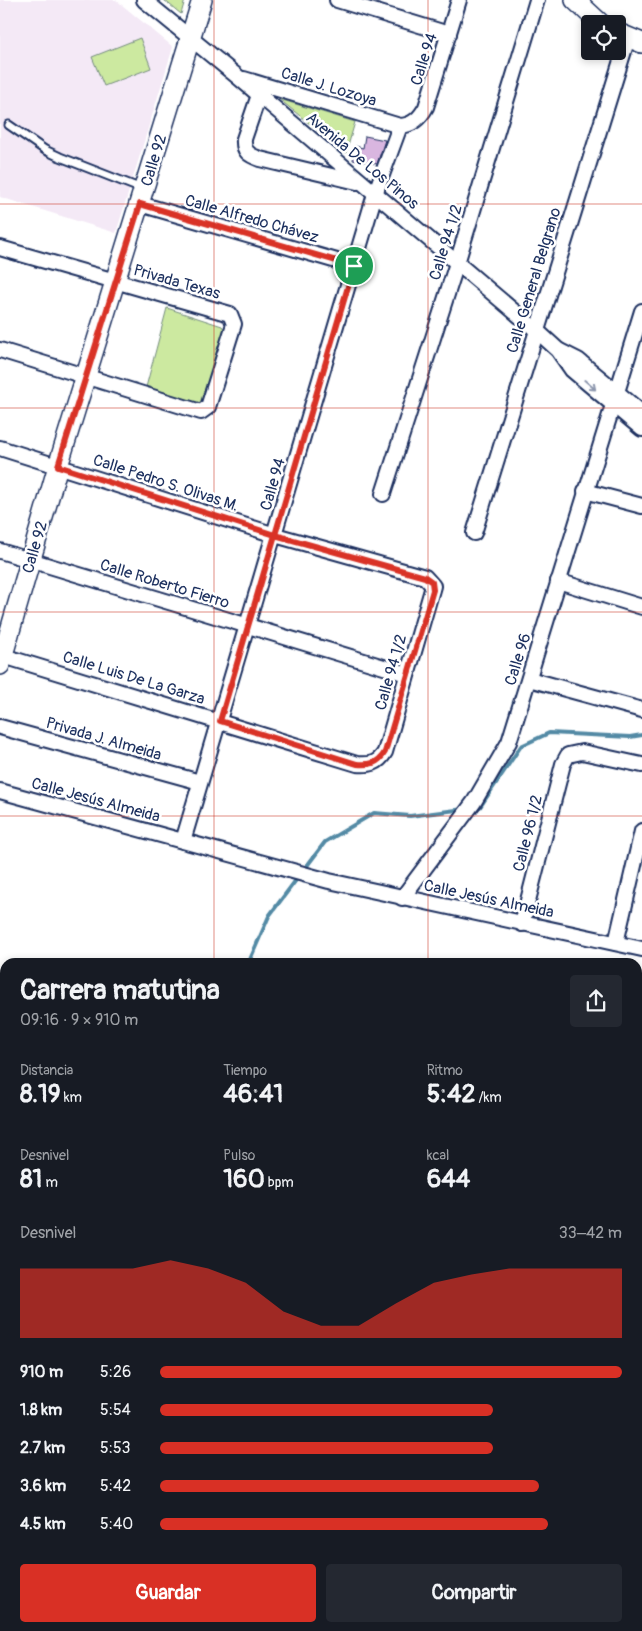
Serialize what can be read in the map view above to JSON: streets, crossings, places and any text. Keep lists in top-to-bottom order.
{
  "streets": {
    "street": [
      "Calle 94",
      "Calle J. Lozoya",
      "Calle 92",
      "Avenida De Los Pinos",
      "Calle Alfredo Chávez",
      "Calle 94 1/2",
      "Calle General Belgrano",
      "Privada Texas",
      "Calle Pedro S. Olivas M.",
      "Calle Roberto Fierro",
      "Calle 96",
      "Calle Luis De La Garza",
      "Privada J. Almeida",
      "Calle Jesús Almeida",
      "Calle 96 1/2"
    ]
  },
  "crossings": [
    ["Calle 94", "Calle J. Lozoya"],
    ["Calle 94", "Avenida De Los Pinos"],
    ["Calle 94", "Calle Alfredo Chávez"],
    ["Calle 94", "Calle Pedro S. Olivas M."],
    ["Calle 94", "Calle Roberto Fierro"],
    ["Calle 94", "Calle Luis De La Garza"],
    ["Calle 94", "Privada J. Almeida"],
    ["Calle 94", "Calle Jesús Almeida"],
    ["Calle J. Lozoya", "Avenida De Los Pinos"],
    ["Calle 92", "Avenida De Los Pinos"],
    ["Calle 92", "Calle Alfredo Chávez"],
    ["Calle 92", "Privada Texas"],
    ["Calle 92", "Calle Pedro S. Olivas M."],
    ["Calle 92", "Calle Roberto Fierro"],
    ["Calle 92", "Calle Luis De La Garza"],
    ["Avenida De Los Pinos", "Calle 94 1/2"],
    ["Avenida De Los Pinos", "Calle General Belgrano"],
    ["Avenida De Los Pinos", "Calle 96"],
    ["Calle 94 1/2", "Calle Pedro S. Olivas M."],
    ["Calle 94 1/2", "Calle Roberto Fierro"],
    ["Calle 94 1/2", "Calle Luis De La Garza"],
    ["Calle 96", "Calle Jesús Almeida"],
    ["Calle Jesús Almeida", "Calle 96 1/2"]
  ],
  "page": {
    "heading": ["Carrera matutina", "09:16 · 9 × 910 m"],
    "stats": [
      ["Distancia", "8.19 km"],
      ["Tiempo", "46:41"],
      ["Ritmo", "5:42 /km"],
      ["Desnivel", "81 m"],
      ["Pulso", "160 bpm"],
      ["kcal", "644"]
    ],
    "chart": ["Desnivel", "33–42 m"],
    "list": [
      {
        "name": "910 m",
        "note": "5:26"
      },
      {
        "name": "1.8 km",
        "note": "5:54"
      },
      {
        "name": "2.7 km",
        "note": "5:53"
      },
      {
        "name": "3.6 km",
        "note": "5:42"
      },
      {
        "name": "4.5 km",
        "note": "5:40"
      }
    ],
    "buttons": ["Guardar", "Compartir"]
  }
}
